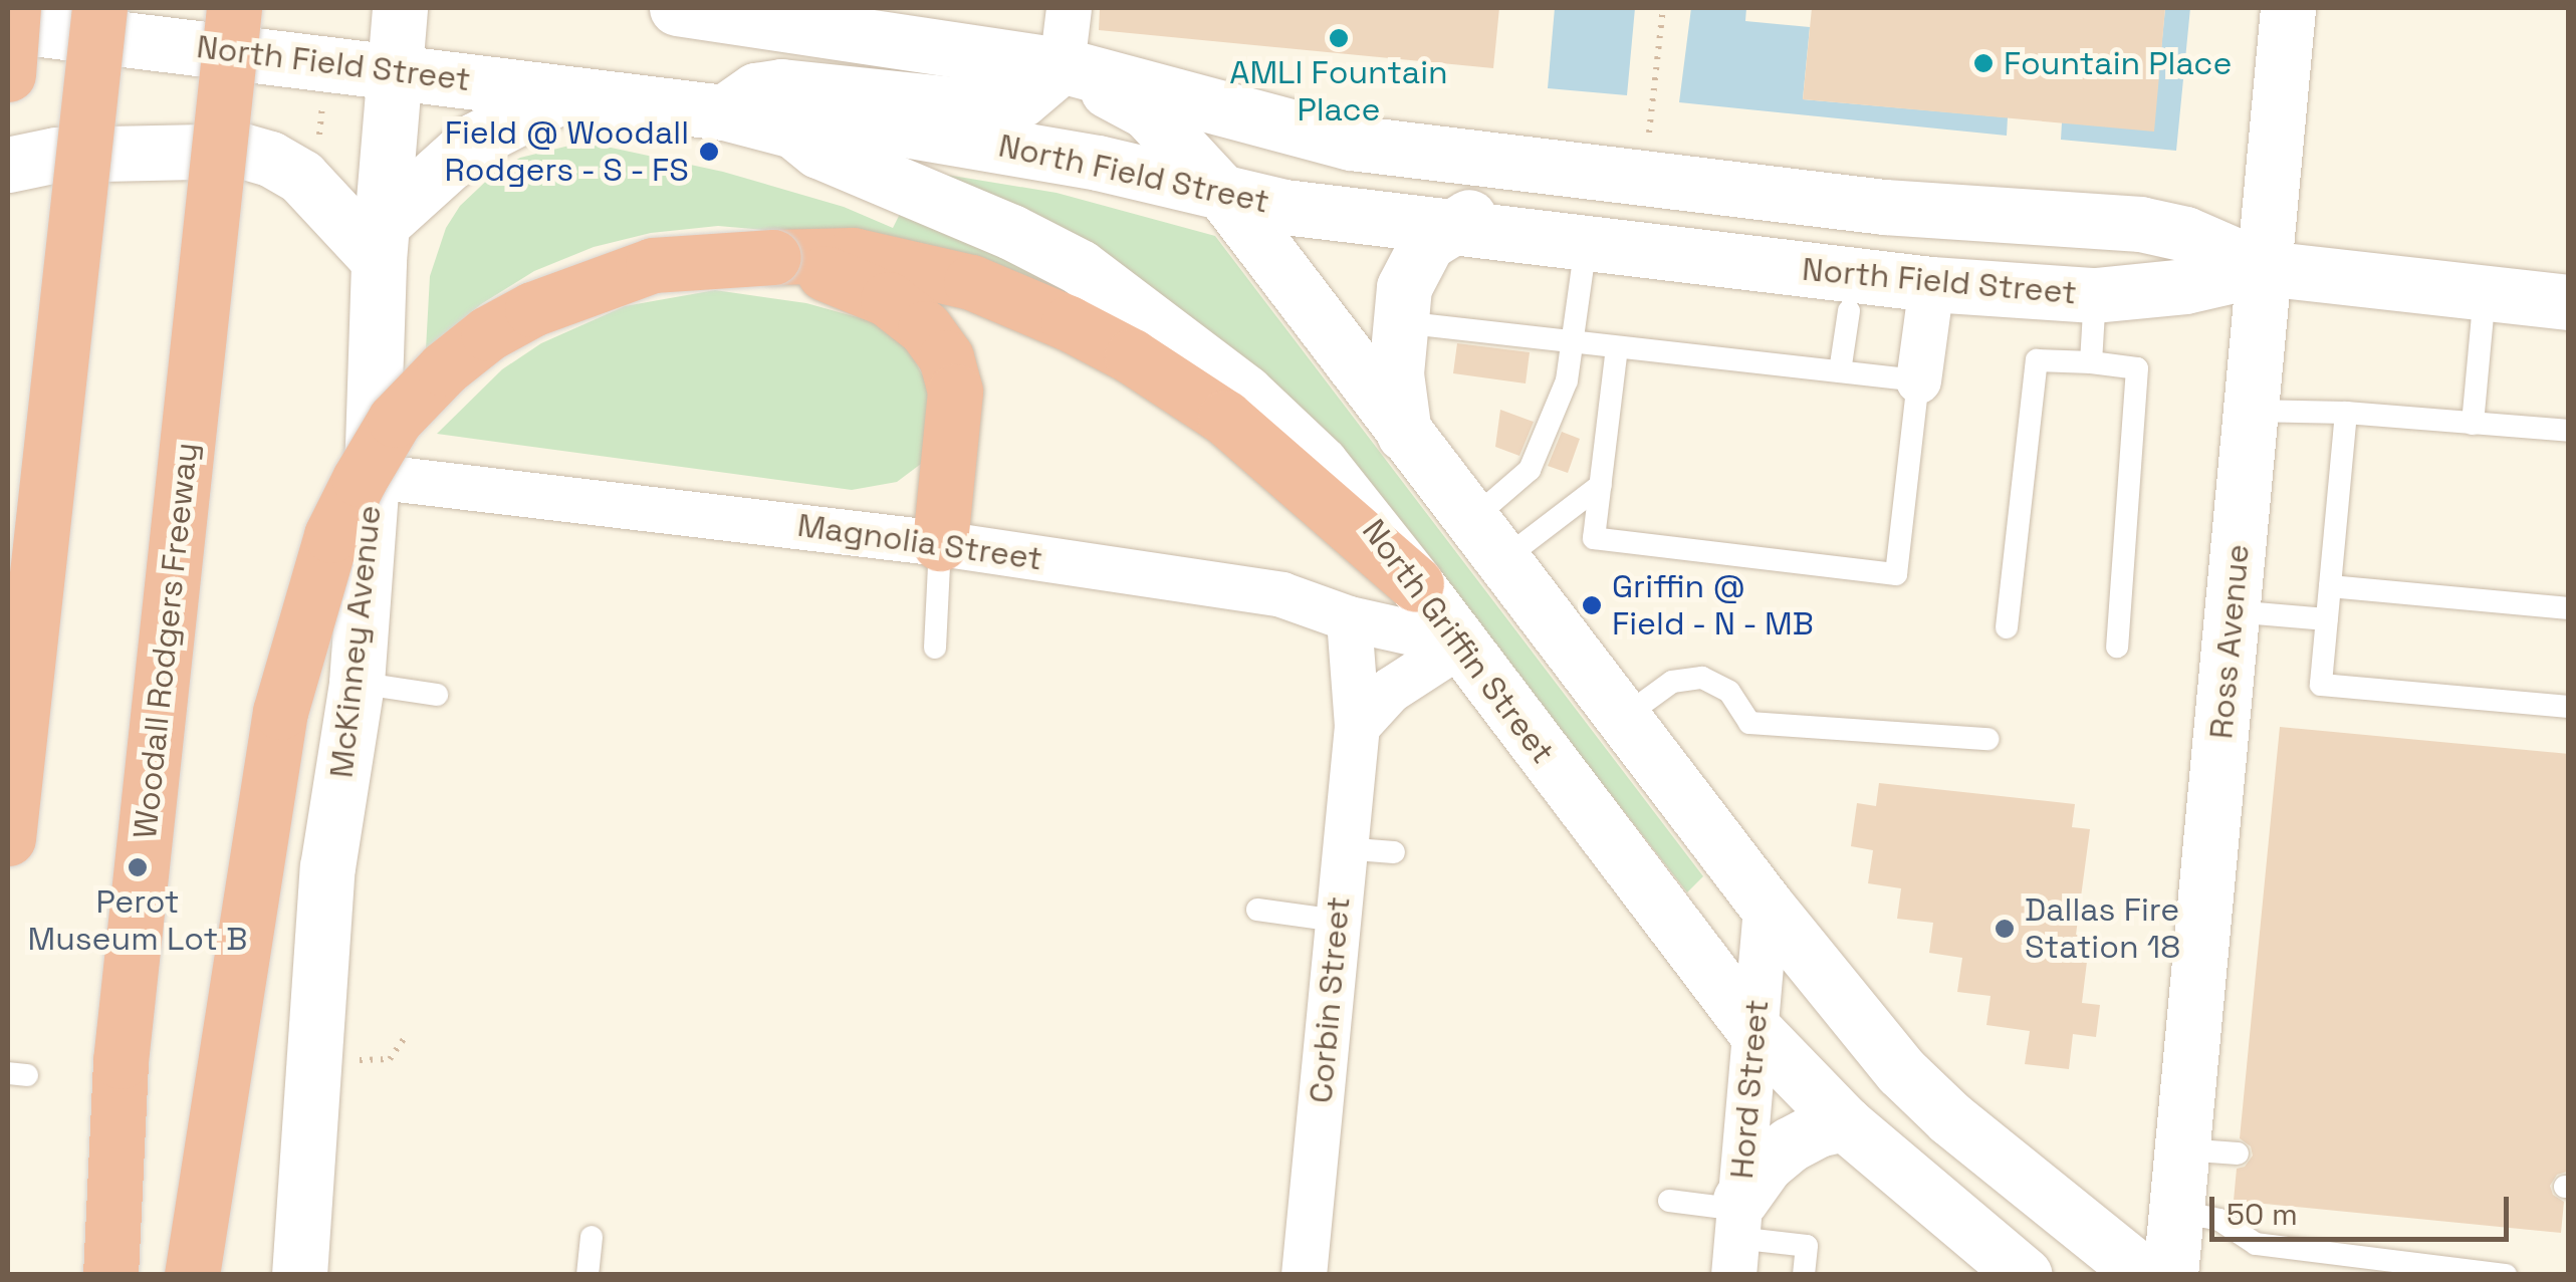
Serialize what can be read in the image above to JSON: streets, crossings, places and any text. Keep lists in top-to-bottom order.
{
  "streets": {
    "highway": ["Woodall Rodgers Freeway"],
    "main road": [
      "North Field Street",
      "McKinney Avenue",
      "North Griffin Street",
      "Ross Avenue"
    ],
    "street": ["Magnolia Street", "Corbin Street", "Hord Street"]
  },
  "crossings": [
    ["North Field Street", "McKinney Avenue"],
    ["North Field Street", "North Griffin Street"],
    ["North Field Street", "Ross Avenue"],
    ["Magnolia Street", "McKinney Avenue"],
    ["Magnolia Street", "North Griffin Street"],
    ["Magnolia Street", "Corbin Street"],
    ["North Griffin Street", "Hord Street"]
  ],
  "places": [
    "AMLI Fountain Place",
    "Fountain Place",
    "Field @ Woodall Rodgers - S - FS",
    "Griffin @ Field - N - MB",
    "Perot Museum Lot B",
    "Dallas Fire Station 18"
  ],
  "scale_bar": "50 m"
}
